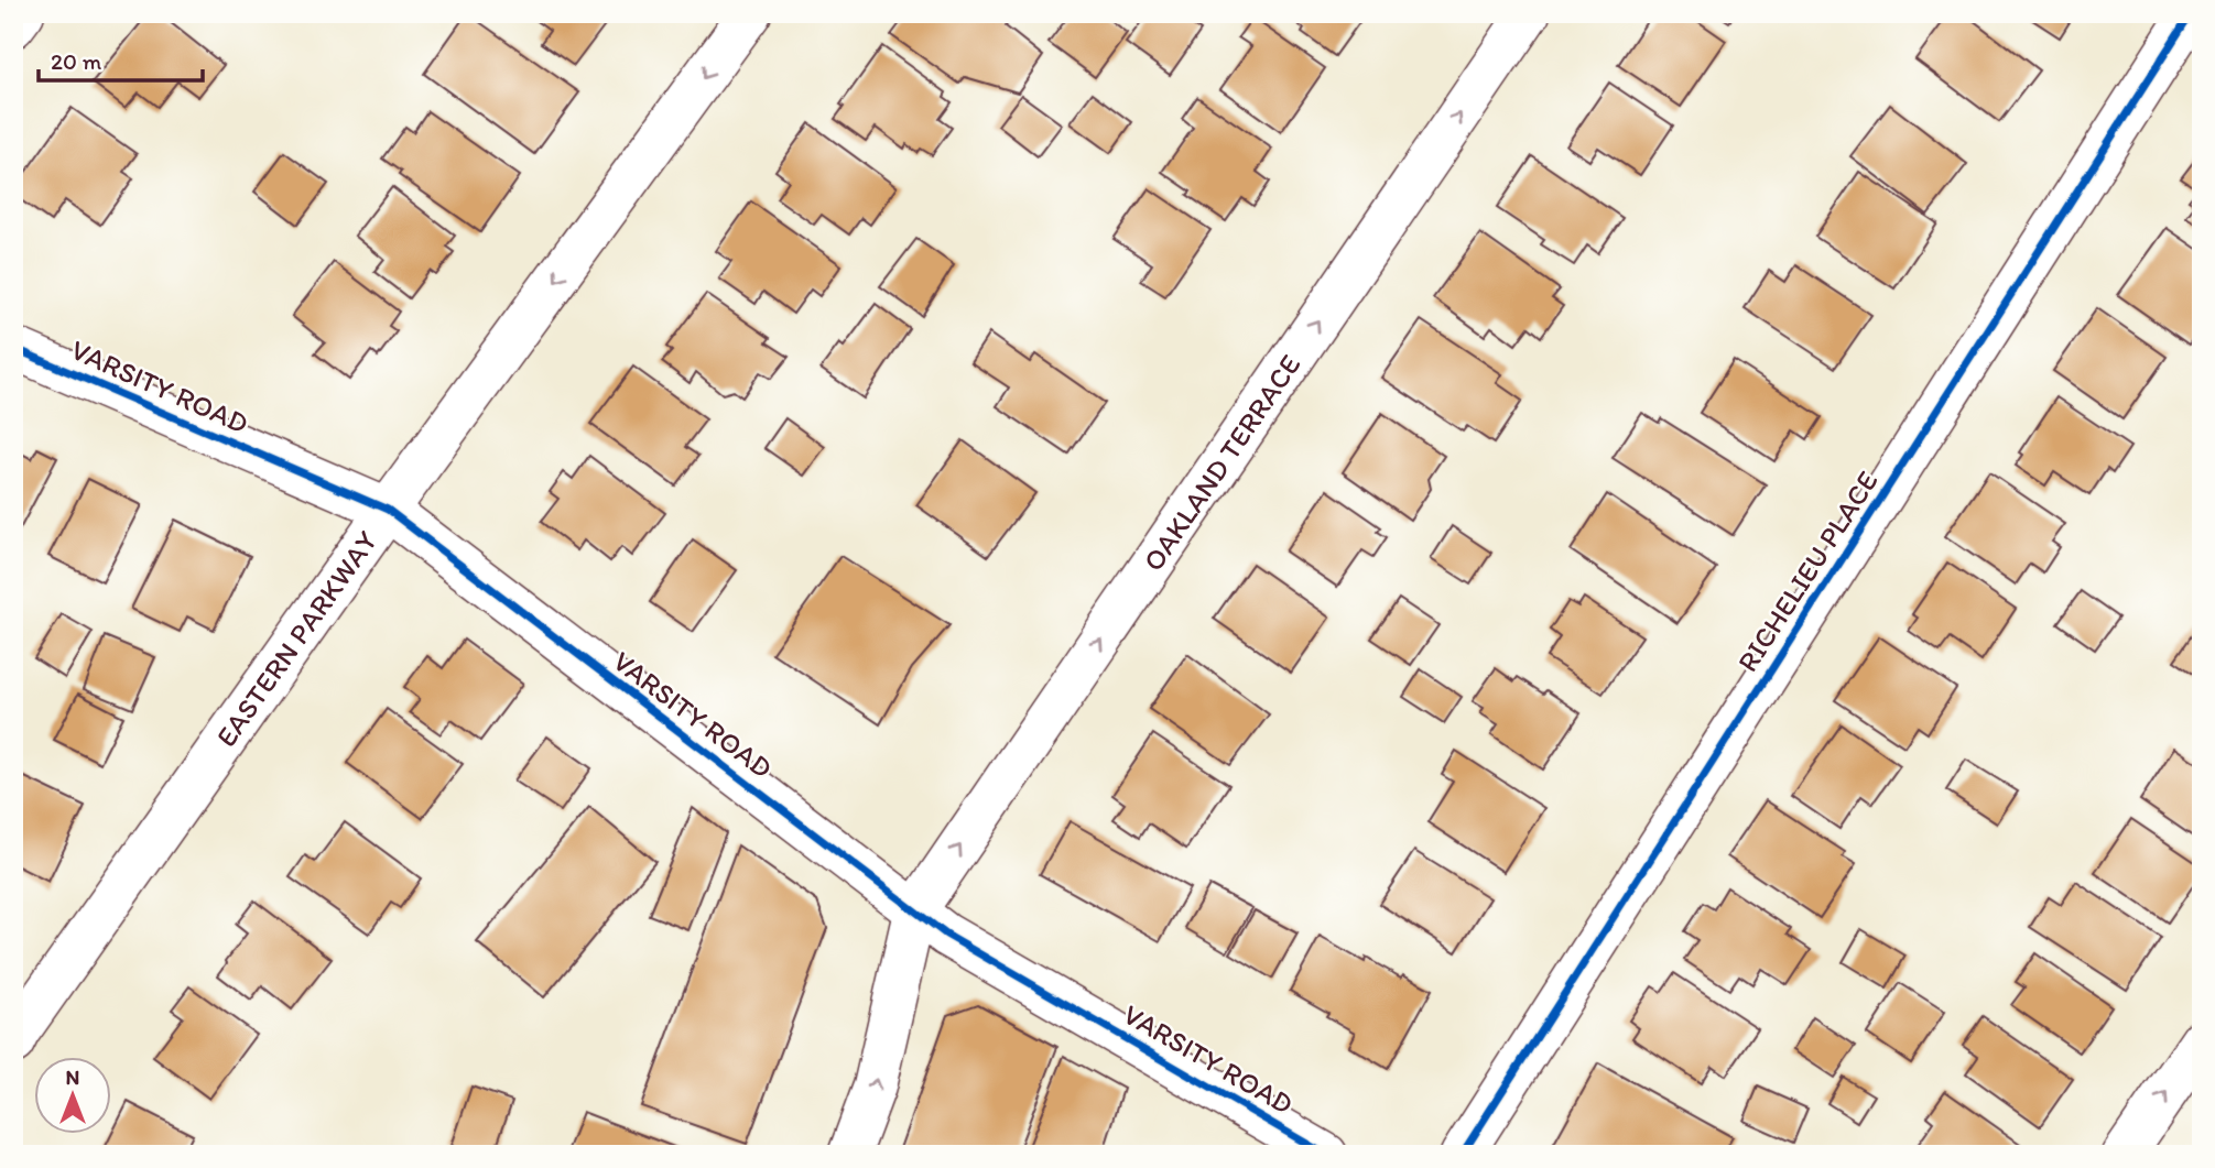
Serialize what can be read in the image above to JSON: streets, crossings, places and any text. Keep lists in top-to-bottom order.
{
  "streets": {
    "street": [
      "VARSITY ROAD",
      "OAKLAND TERRACE",
      "RICHELIEU PLACE",
      "EASTERN PARKWAY"
    ]
  },
  "crossings": [
    ["VARSITY ROAD", "OAKLAND TERRACE"],
    ["VARSITY ROAD", "EASTERN PARKWAY"]
  ],
  "one_way": ["OAKLAND TERRACE", "EASTERN PARKWAY"],
  "scale_bar": "20 m",
  "north": "top"
}
